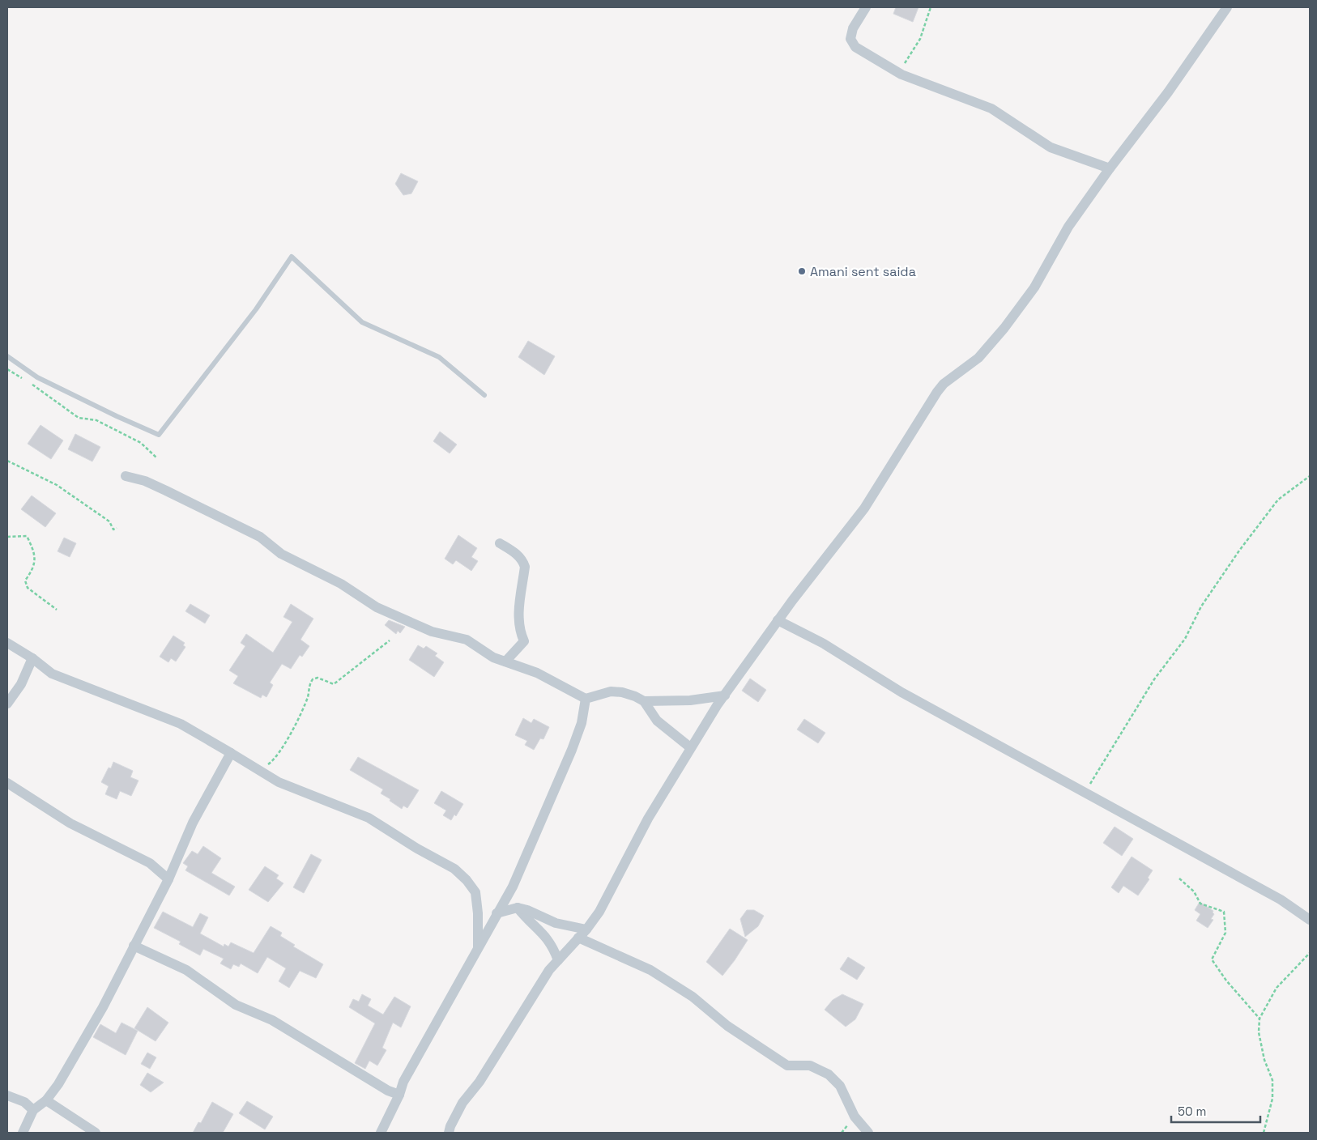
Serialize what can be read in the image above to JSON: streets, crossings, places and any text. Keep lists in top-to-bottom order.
{
  "places": ["Amani sent saida"],
  "scale_bar": "50 m"
}
